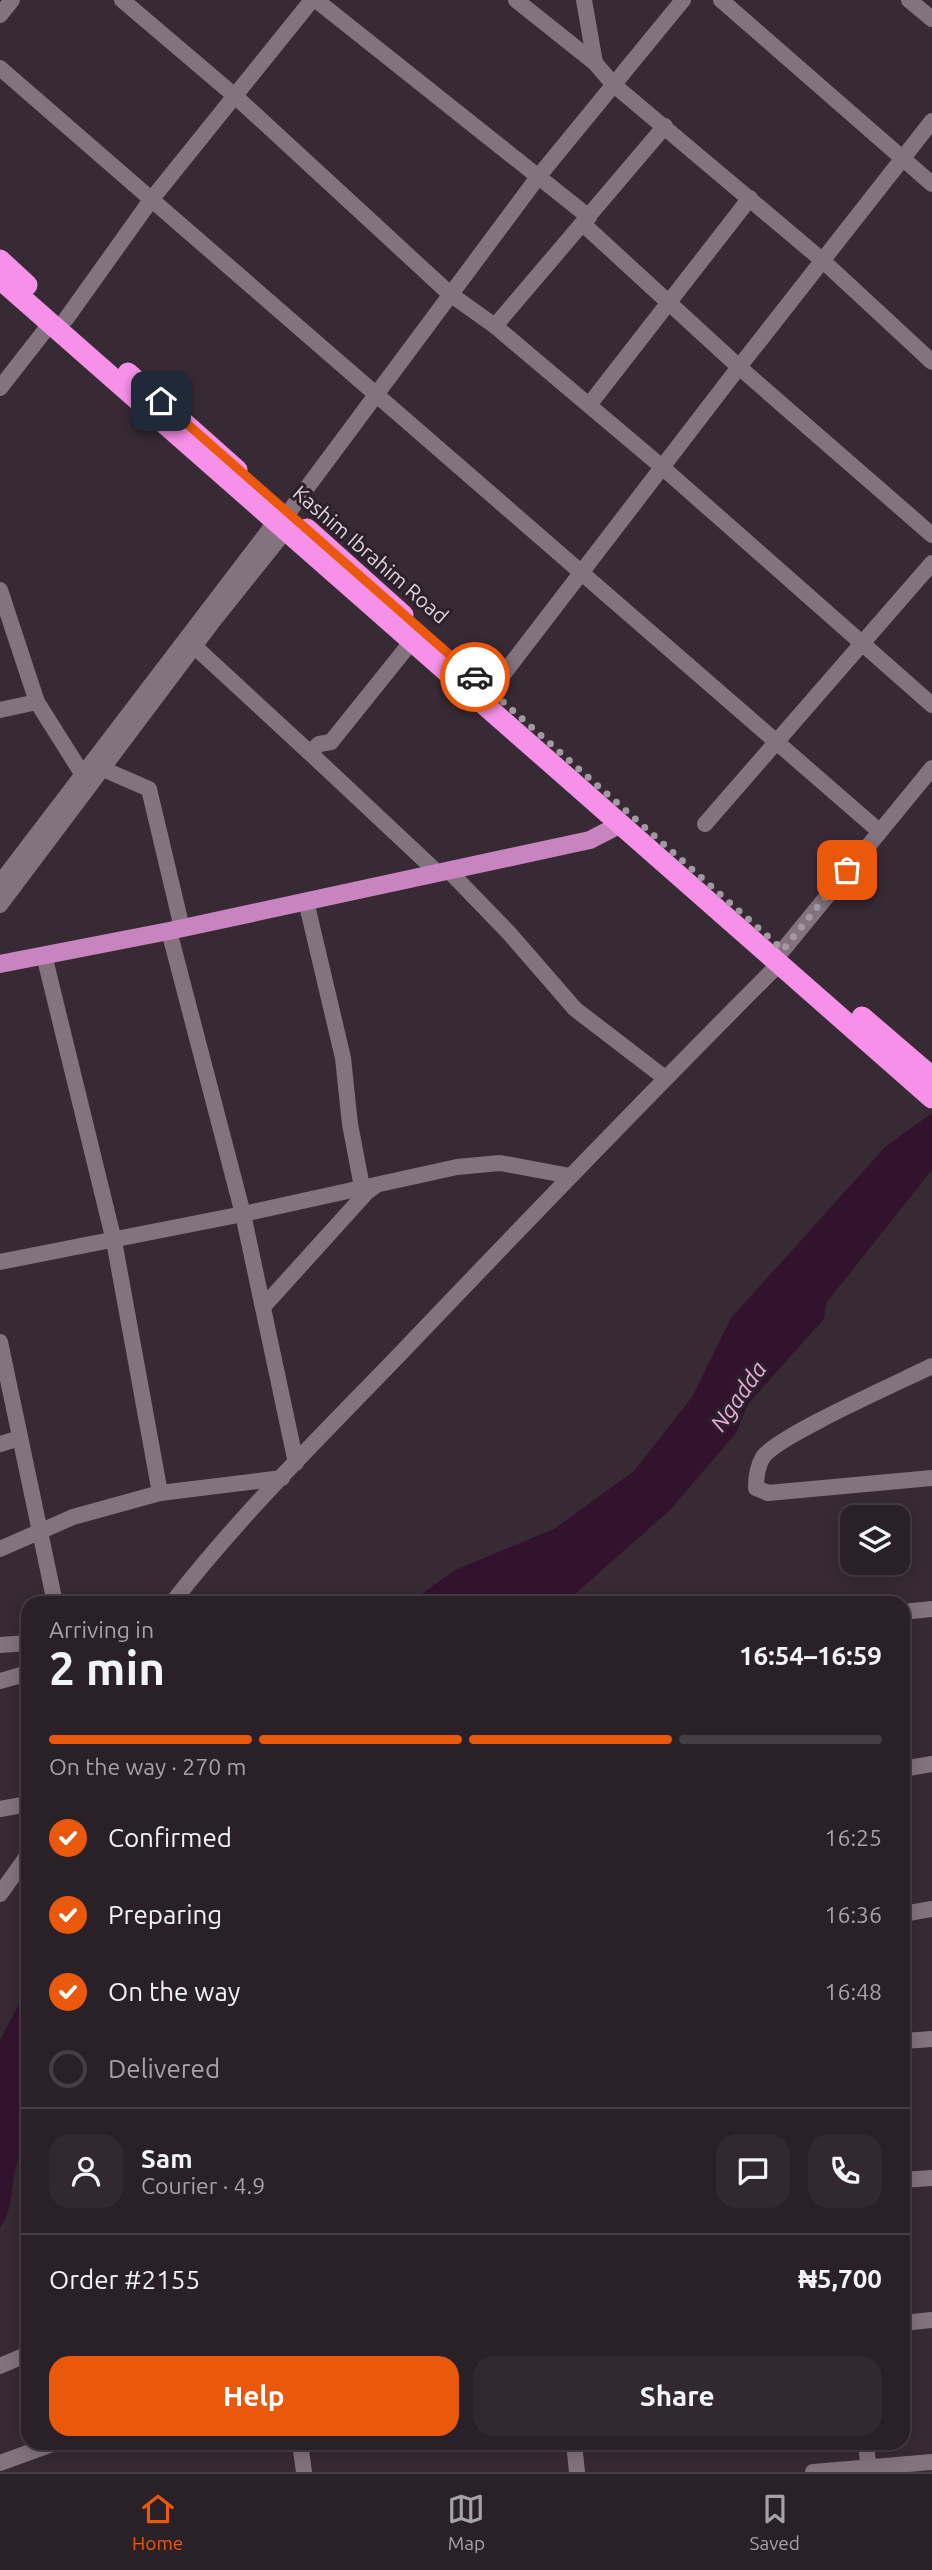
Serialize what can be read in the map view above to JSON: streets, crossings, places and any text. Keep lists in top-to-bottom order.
{
  "streets": {
    "highway": ["Kashim Ibrahim Road"]
  },
  "water": ["Ngadda"],
  "page": {
    "heading": ["2 min", "Arriving in", "16:54–16:59"],
    "panel": [
      "Sam",
      "Courier · 4.9",
      "Order #2155",
      "₦5,700"
    ],
    "bar": "On the way · 270 m",
    "list": [
      ["Confirmed", "16:25"],
      ["Preparing", "16:36"],
      ["On the way", "16:48"],
      "Delivered"
    ],
    "buttons": ["Help", "Share"],
    "tabs": ["Home", "Map", "Saved"]
  }
}
